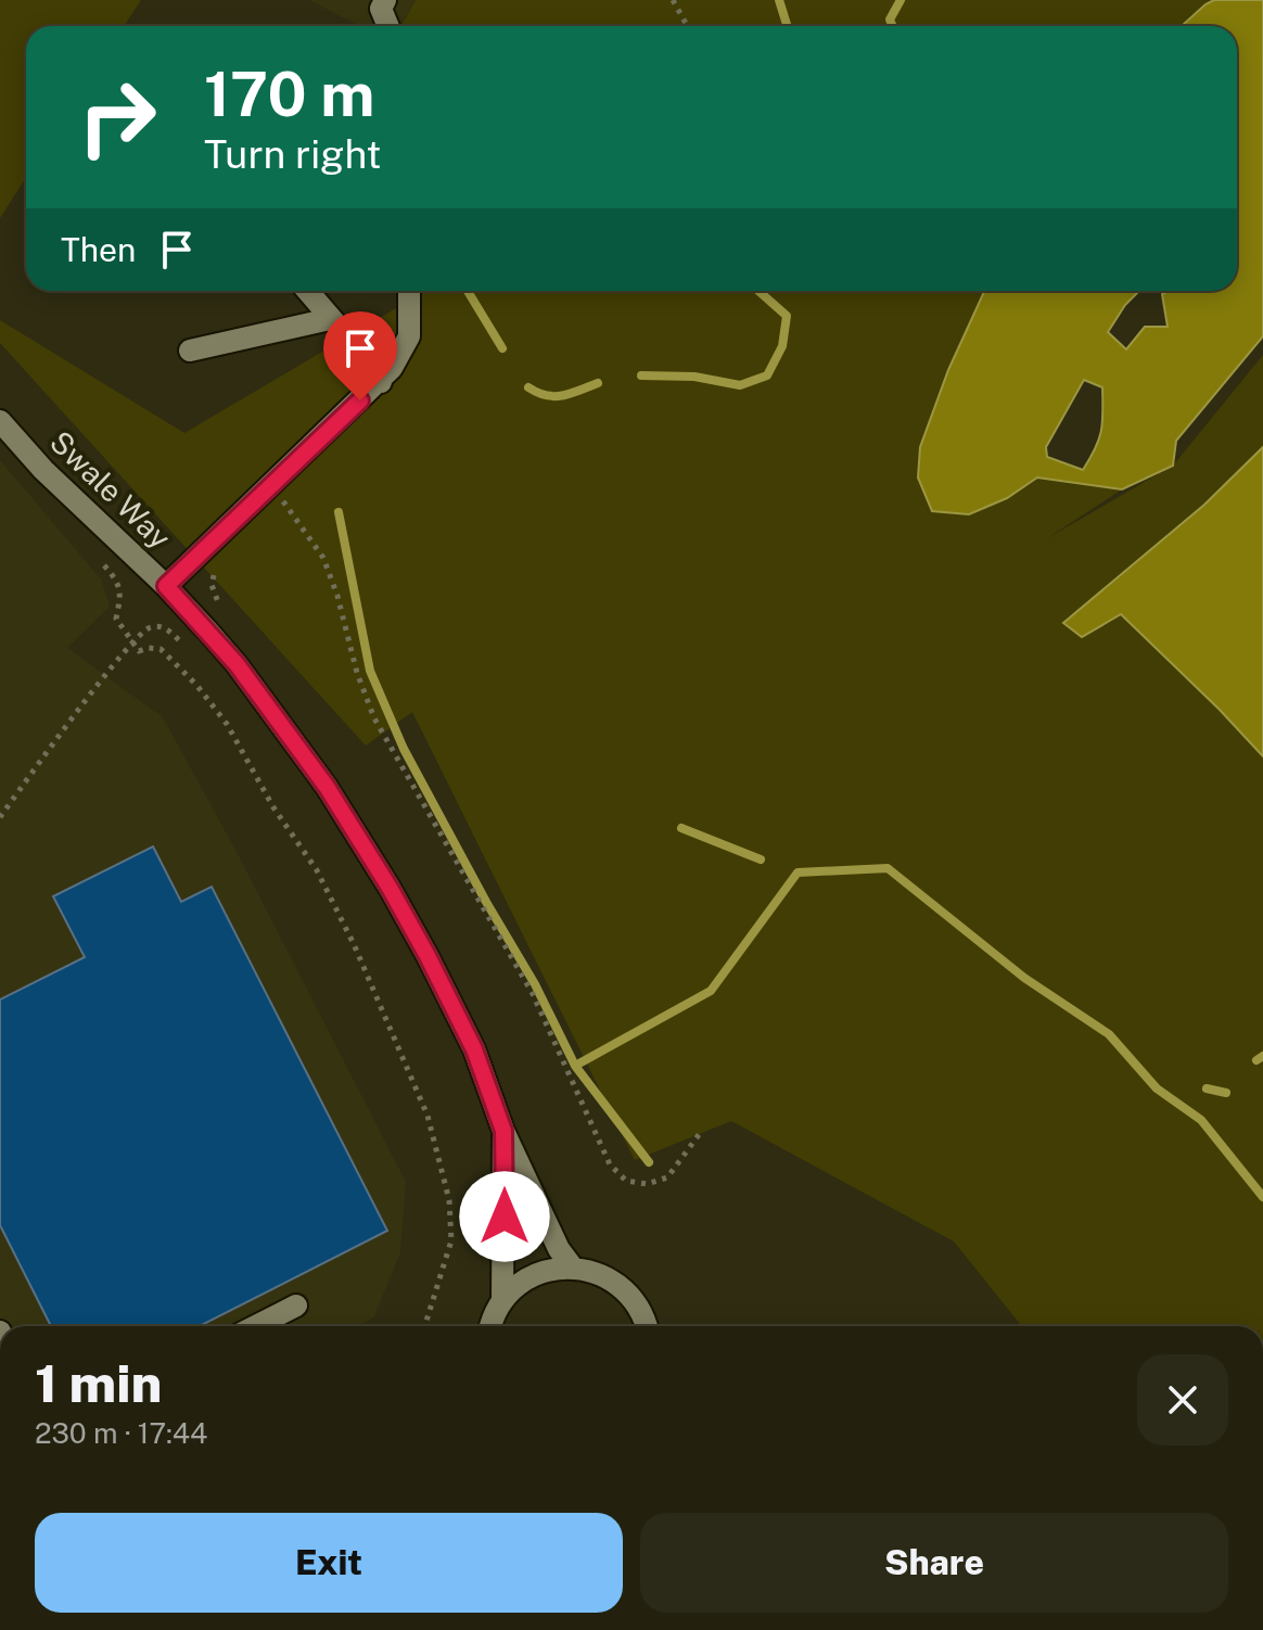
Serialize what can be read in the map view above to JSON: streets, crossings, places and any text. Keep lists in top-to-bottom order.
{
  "streets": {
    "street": ["Swale Way"]
  },
  "page": {
    "turn": ["170 m", "Turn right"],
    "then": "Then",
    "heading": ["1 min", "230 m · 17:44"],
    "buttons": ["Exit", "Share"]
  }
}
